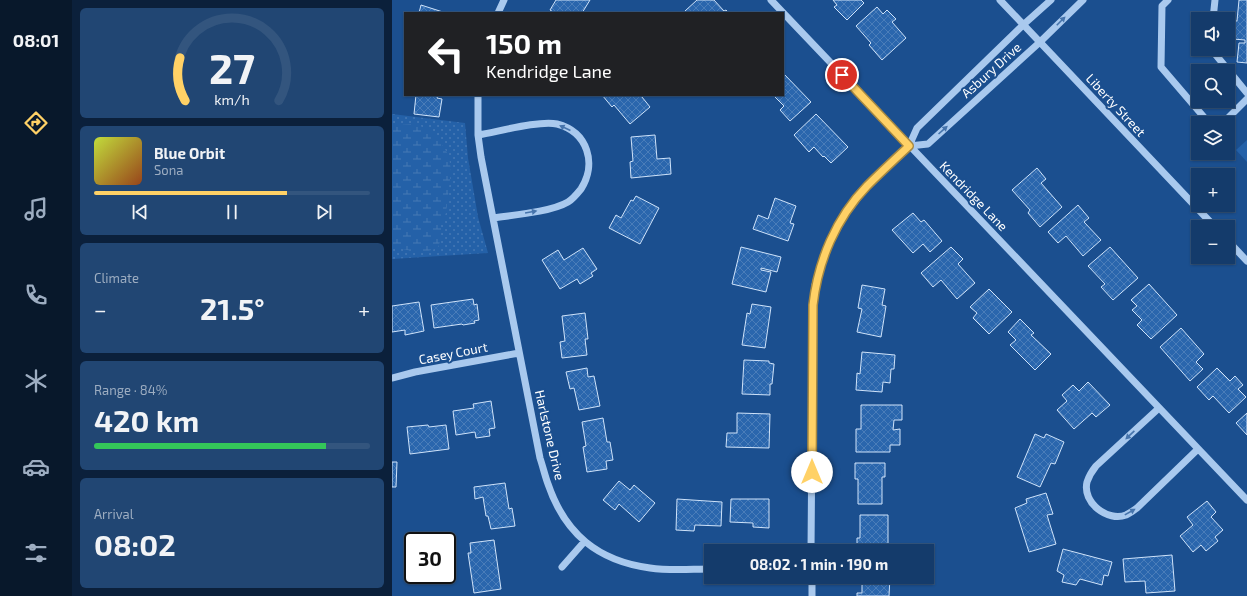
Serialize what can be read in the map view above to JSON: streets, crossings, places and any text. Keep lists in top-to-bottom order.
{
  "streets": {
    "street": [
      "Asbury Drive",
      "Liberty Street",
      "Kendridge Lane",
      "Casey Court",
      "Harlstone Drive"
    ]
  },
  "crossings": [
    ["Asbury Drive", "Liberty Street"],
    ["Asbury Drive", "Kendridge Lane"],
    ["Casey Court", "Harlstone Drive"]
  ],
  "page": {
    "tabs": "08:01",
    "map_buttons": ["+", "−"],
    "turn": ["150 m", "Kendridge Lane"],
    "song": ["Blue Orbit", "Sona"],
    "tile": [
      "Climate",
      ["Range · 84%", "420 km"],
      ["Arrival", "08:02"]
    ],
    "heat": ["−", "21.5°", "+"],
    "limit": "30",
    "trip": "08:02 · 1 min · 190 m",
    "gauge": ["27", "km/h"]
  }
}
